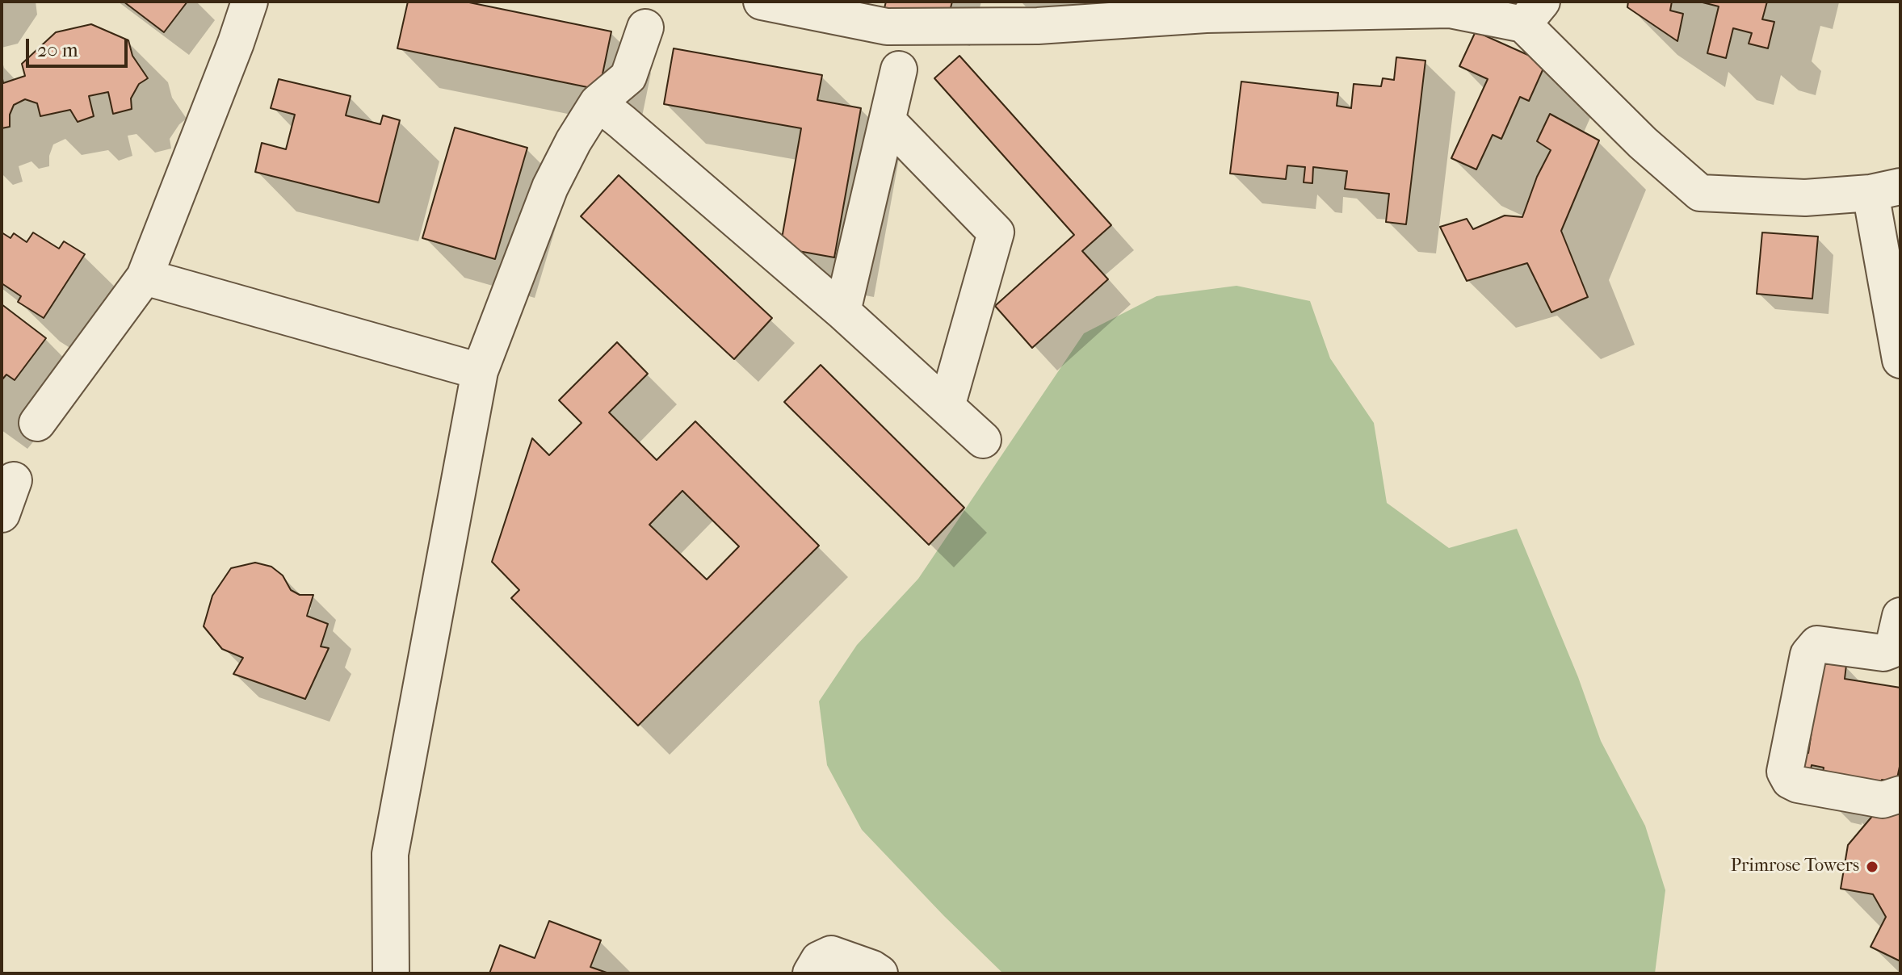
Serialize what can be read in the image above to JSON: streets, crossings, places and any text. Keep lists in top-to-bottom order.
{
  "places": ["Primrose Towers"],
  "scale_bar": "20 m"
}
